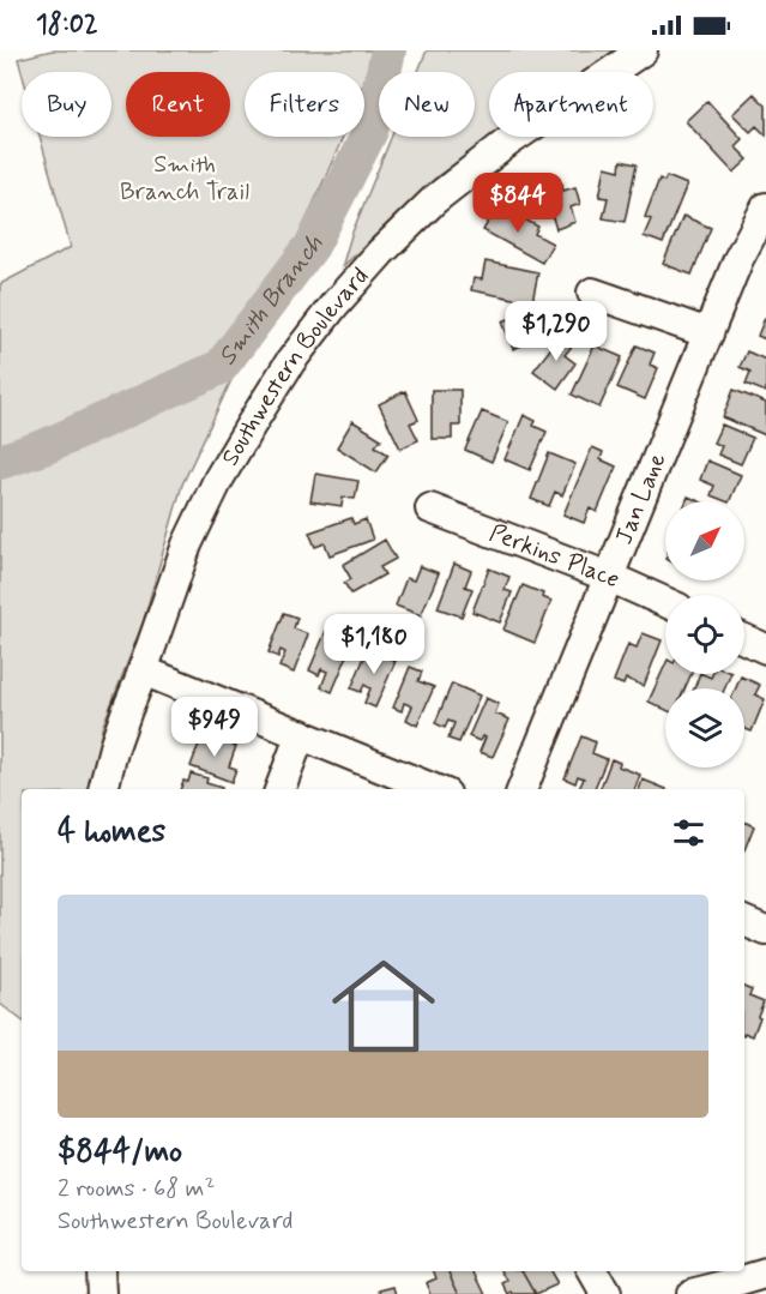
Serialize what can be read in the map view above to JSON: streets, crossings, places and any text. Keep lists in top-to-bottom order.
{
  "streets": {
    "street": ["Southwestern Boulevard", "Jan Lane", "Perkins Place"]
  },
  "crossings": [
    ["Jan Lane", "Perkins Place"]
  ],
  "water": ["Smith Branch"],
  "parks": ["Smith Branch Trail"],
  "north": "top right",
  "page": {
    "status": "18:02",
    "chip": [
      "Buy",
      "Rent",
      "Filters",
      "New",
      "Apartment"
    ],
    "price": [
      "$844",
      "$1,290",
      "$1,180",
      "$949"
    ],
    "heading": "4 homes",
    "list": [
      {
        "name": "$844/mo",
        "note": "2 rooms · 68 m² · Southwestern Boulevard"
      }
    ]
  }
}
